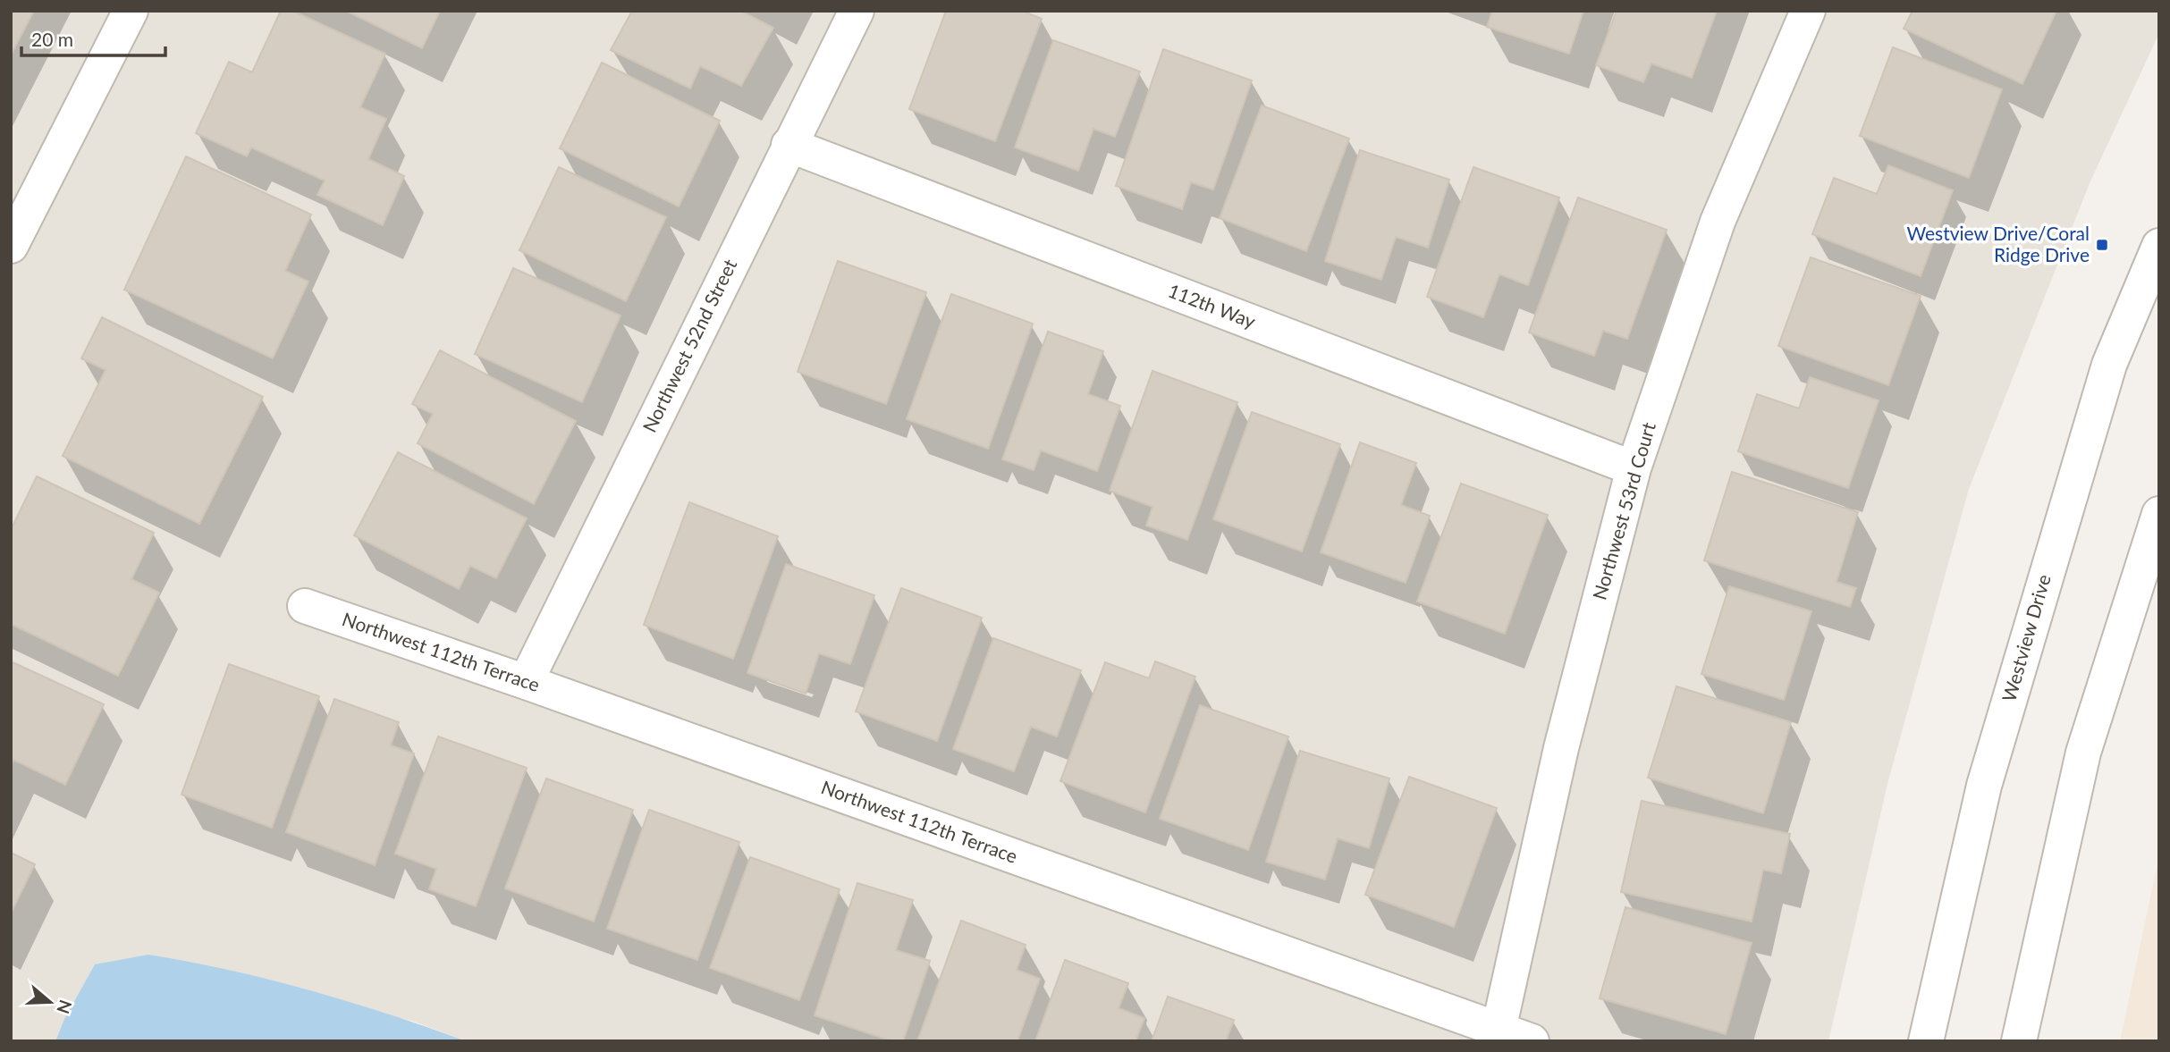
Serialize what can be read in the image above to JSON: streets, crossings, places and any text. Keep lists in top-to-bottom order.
{
  "streets": {
    "street": [
      "112th Way",
      "Northwest 52nd Street",
      "Northwest 53rd Court",
      "Westview Drive",
      "Northwest 112th Terrace"
    ]
  },
  "crossings": [
    ["112th Way", "Northwest 52nd Street"],
    ["112th Way", "Northwest 53rd Court"],
    ["Northwest 52nd Street", "Northwest 112th Terrace"],
    ["Northwest 53rd Court", "Northwest 112th Terrace"]
  ],
  "places": {
    "transit": ["Westview Drive/Coral Ridge Drive"]
  },
  "scale_bar": "20 m",
  "north": "right"
}
